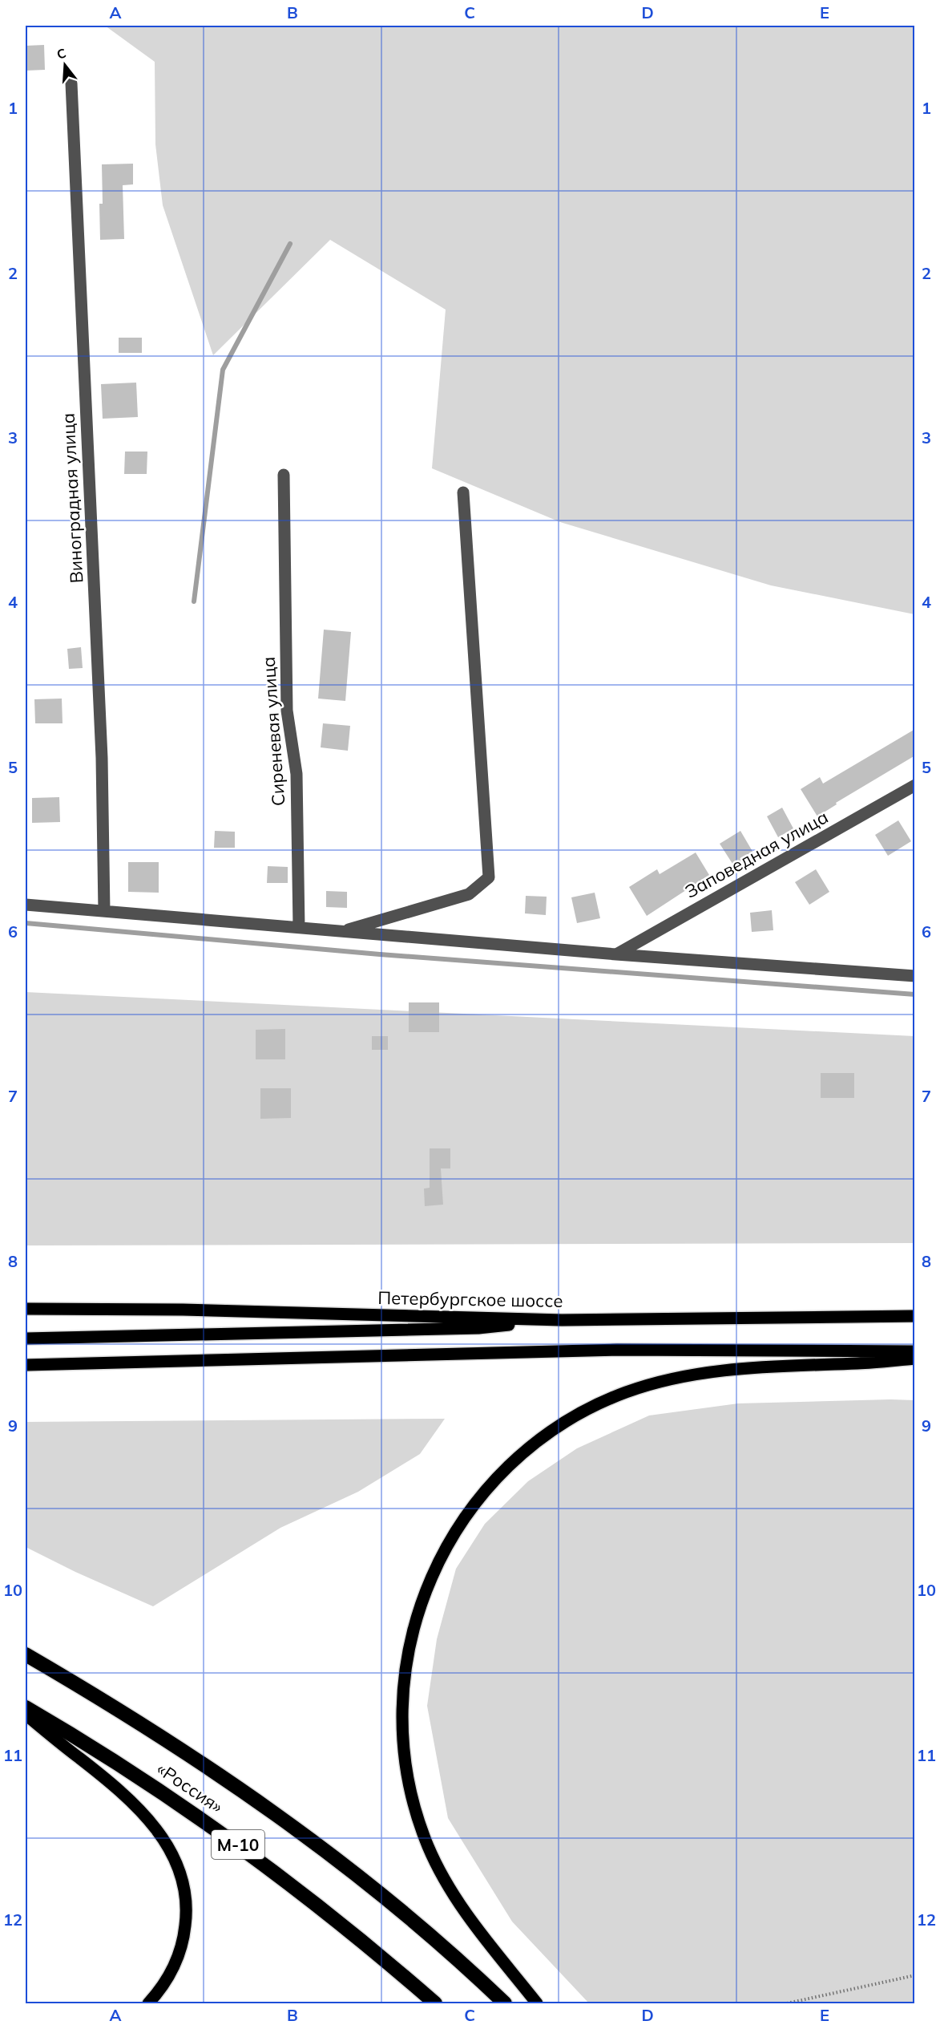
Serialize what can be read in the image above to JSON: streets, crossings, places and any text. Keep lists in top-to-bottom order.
{
  "streets": {
    "highway": ["«Россия»", "М-10"],
    "main road": ["Петербургское шоссе"],
    "street": ["Виноградная улица", "Сиреневая улица", "Заповедная улица"]
  },
  "north": "top",
  "grid": {
    "columns": [
      "A",
      "B",
      "C",
      "D",
      "E"
    ],
    "rows": [
      "1",
      "2",
      "3",
      "4",
      "5",
      "6",
      "7",
      "8",
      "9",
      "10",
      "11",
      "12"
    ]
  }
}
